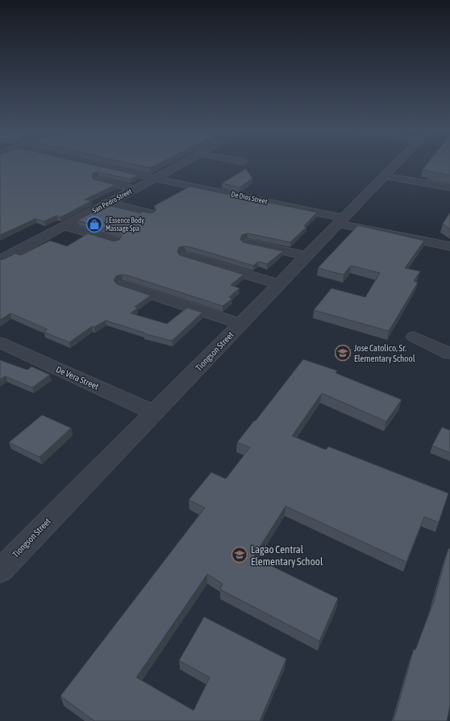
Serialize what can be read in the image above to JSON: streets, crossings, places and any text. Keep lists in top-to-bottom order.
{
  "streets": {
    "street": [
      "De Dios Street",
      "San Pedro Street",
      "Tiongson Street",
      "De Vera Street"
    ]
  },
  "crossings": [
    ["De Dios Street", "San Pedro Street"],
    ["De Dios Street", "Tiongson Street"],
    ["Tiongson Street", "De Vera Street"]
  ],
  "places": {
    "shop": ["J Essence Body Massage Spa"],
    "school or university": ["Jose Catolico, Sr. Elementary School", "Lagao Central Elementary School"]
  }
}
